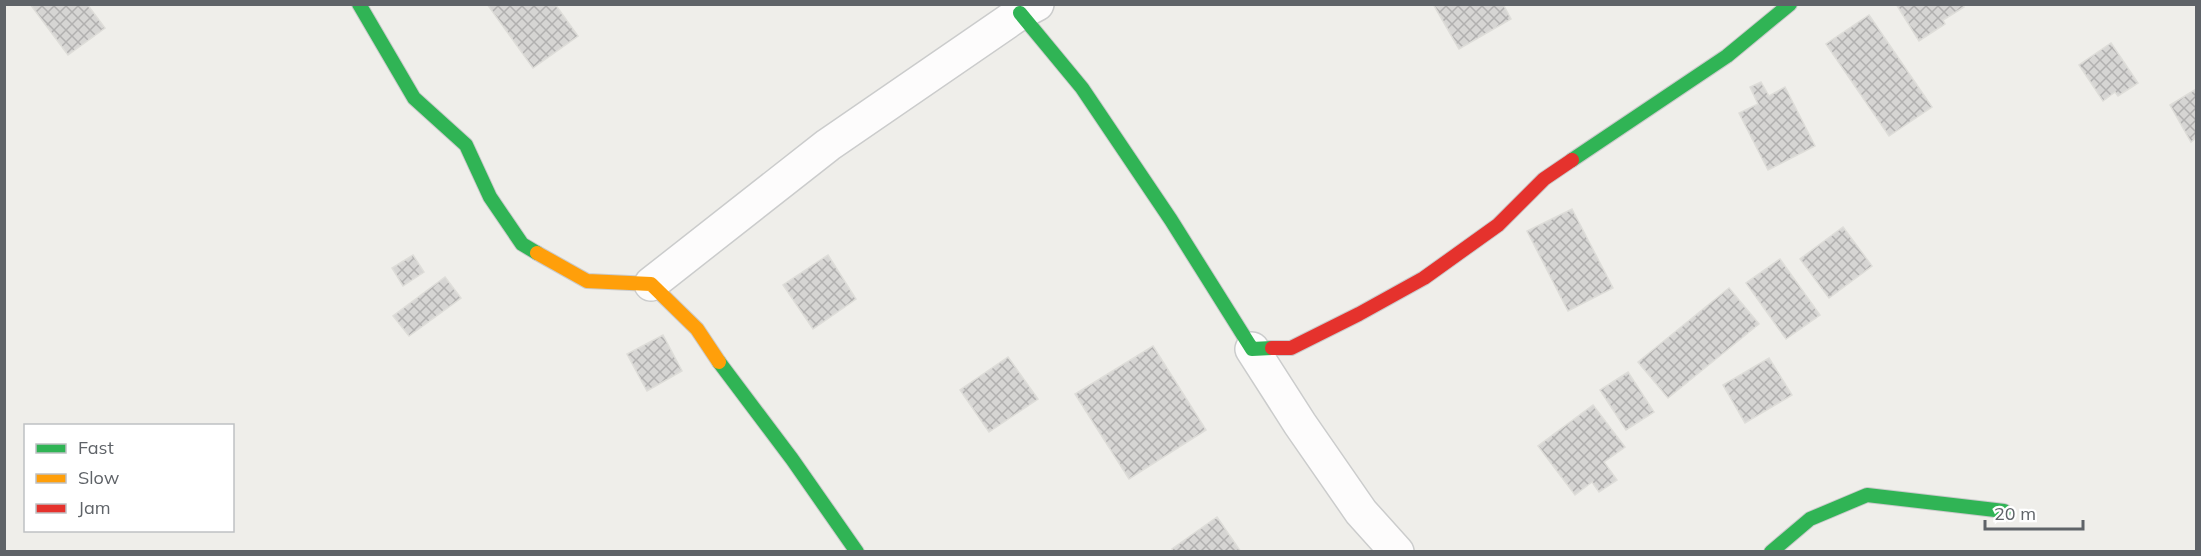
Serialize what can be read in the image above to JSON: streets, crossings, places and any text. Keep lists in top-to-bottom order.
{
  "legend": ["Fast", "Slow", "Jam"],
  "scale_bar": "20 m"
}
